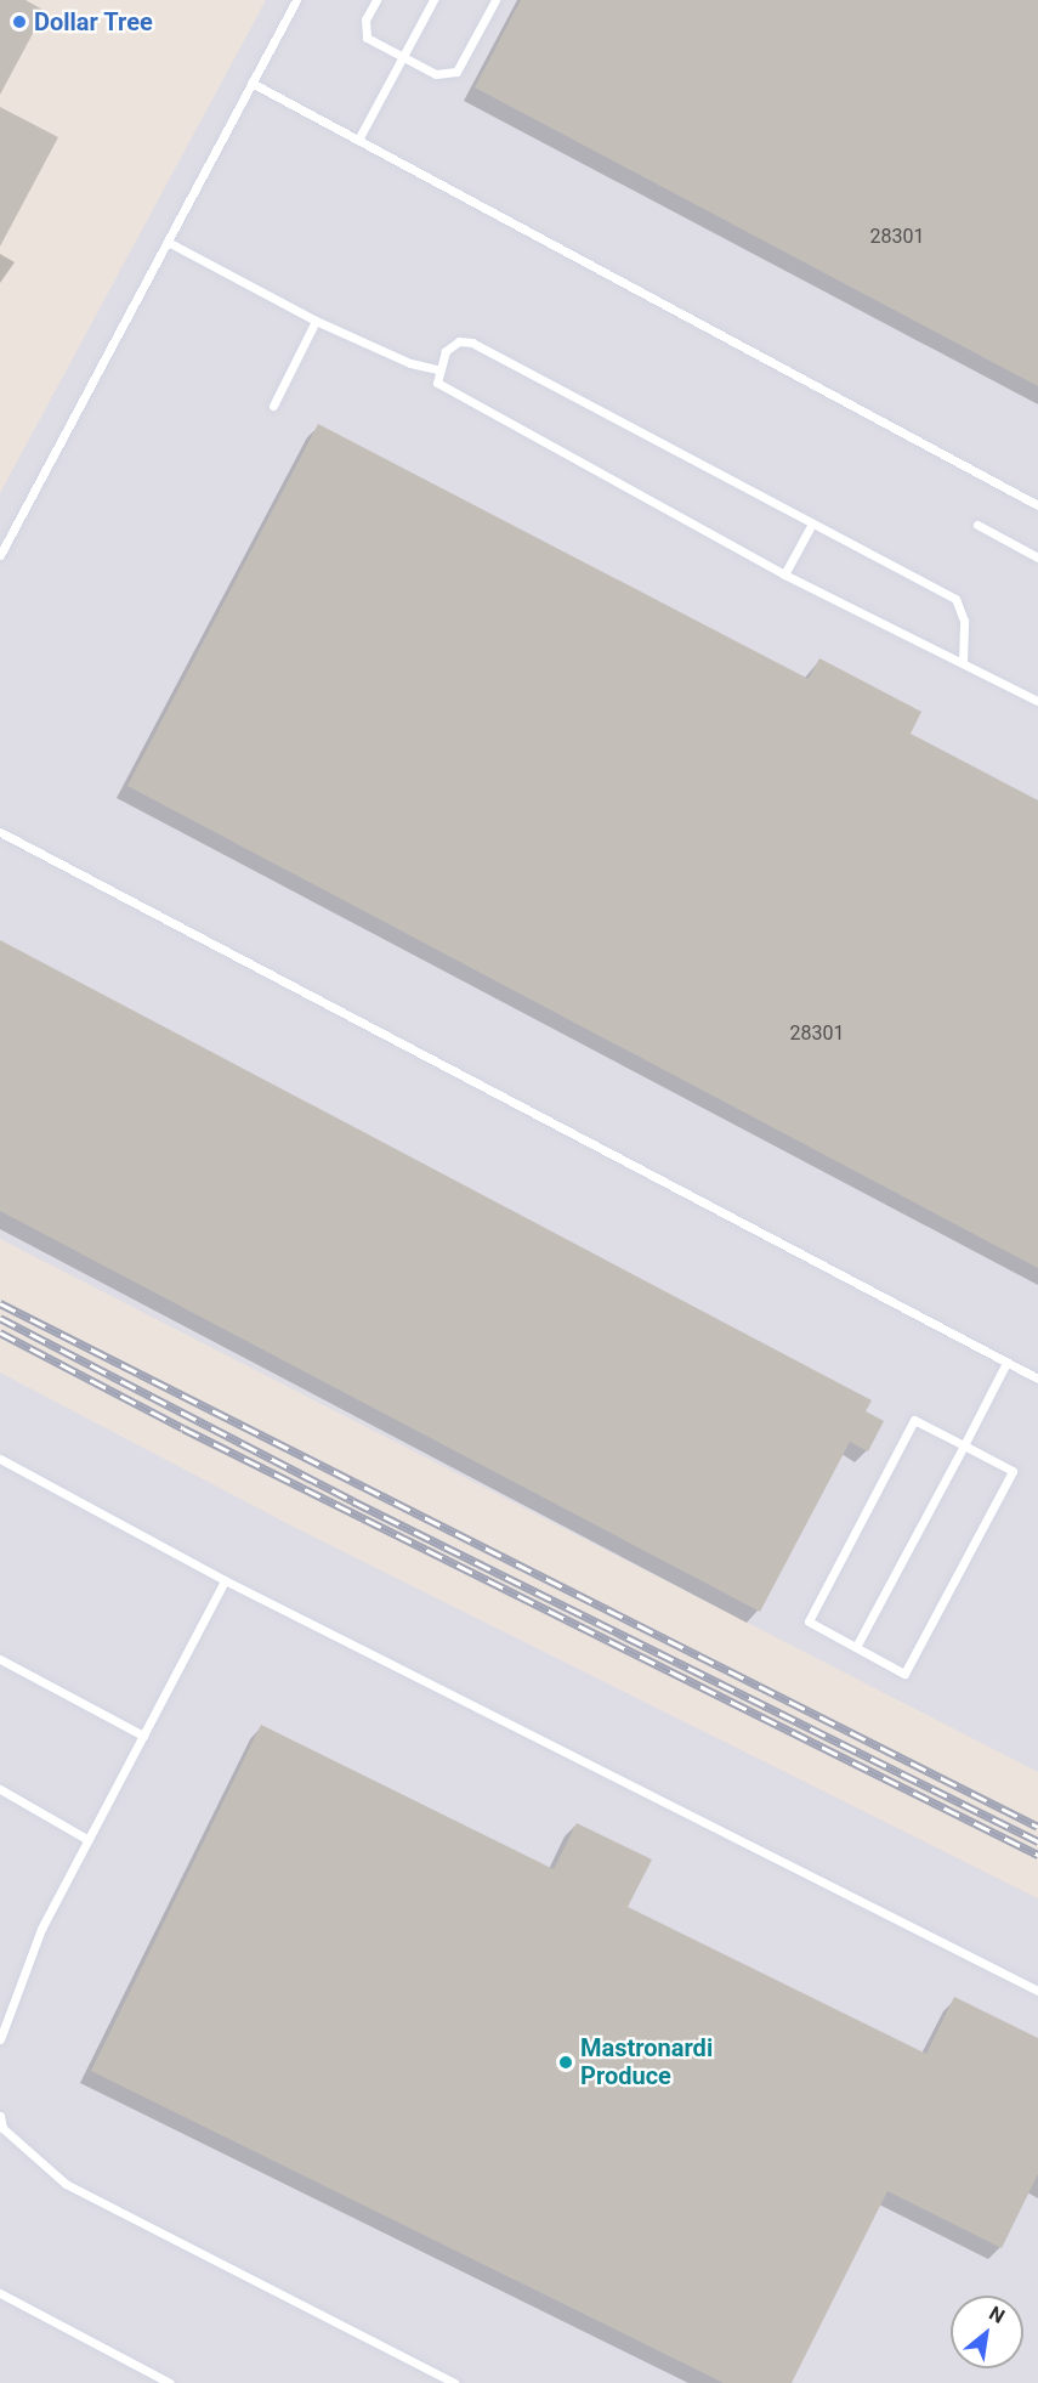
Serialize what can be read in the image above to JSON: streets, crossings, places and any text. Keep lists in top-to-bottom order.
{
  "places": ["Dollar Tree", "Mastronardi Produce"],
  "house_numbers": ["28301", "28301"],
  "north": "top right"
}
